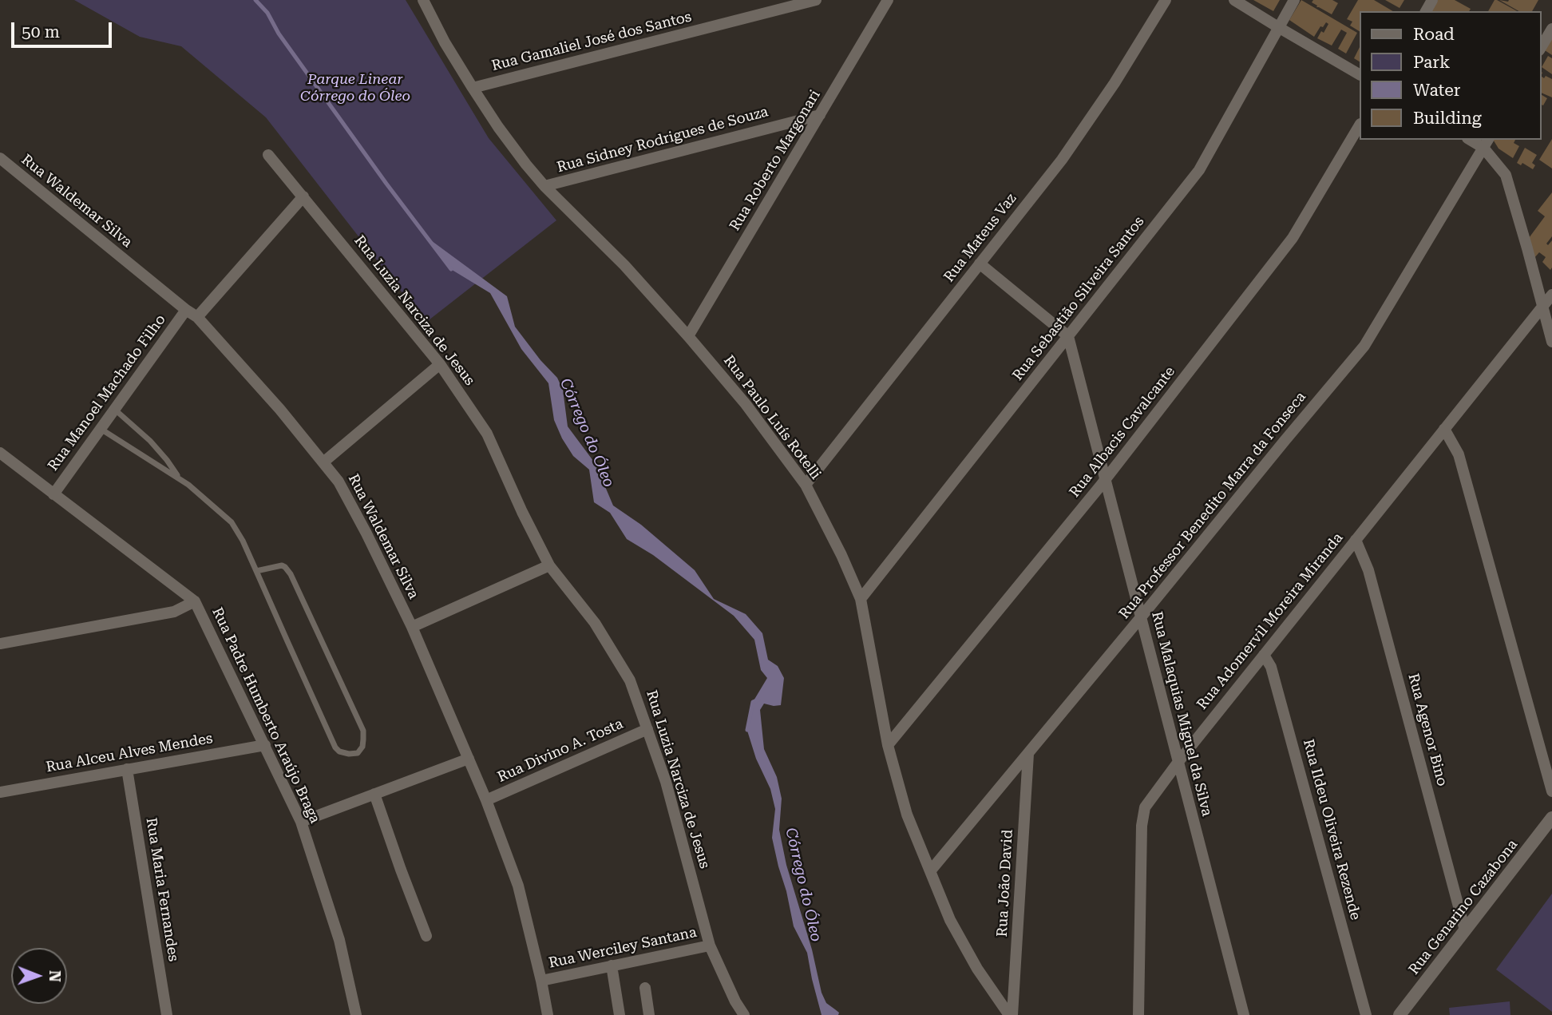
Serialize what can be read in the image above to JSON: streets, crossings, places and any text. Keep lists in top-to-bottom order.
{
  "streets": {
    "street": [
      "Rua Gamaliel José dos Santos",
      "Rua Sidney Rodrigues de Souza",
      "Rua Roberto Margonari",
      "Rua Waldemar Silva",
      "Rua Mateus Vaz",
      "Rua Sebastião Silveira Santos",
      "Rua Luzia Narciza de Jesus",
      "Rua Manoel Machado Filho",
      "Rua Paulo Luís Rotelli",
      "Rua Albacis Cavalcante",
      "Rua Professor Benedito Marra da Fonseca",
      "Rua Adomervil Moreira Miranda",
      "Rua Malaquias Miguel da Silva",
      "Rua Padre Humberto Araújo Braga",
      "Rua Agenor Bino",
      "Rua Divino A. Tosta",
      "Rua Alceu Alves Mendes",
      "Rua Ildeu Oliveira Rezende",
      "Rua João David",
      "Rua Maria Fernandes",
      "Rua Genarino Cazabona",
      "Rua Werciley Santana"
    ]
  },
  "crossings": [
    ["Rua Gamaliel José dos Santos", "Rua Paulo Luís Rotelli"],
    ["Rua Sidney Rodrigues de Souza", "Rua Roberto Margonari"],
    ["Rua Sidney Rodrigues de Souza", "Rua Paulo Luís Rotelli"],
    ["Rua Roberto Margonari", "Rua Paulo Luís Rotelli"],
    ["Rua Waldemar Silva", "Rua Manoel Machado Filho"],
    ["Rua Waldemar Silva", "Rua Divino A. Tosta"],
    ["Rua Waldemar Silva", "Rua Werciley Santana"],
    ["Rua Mateus Vaz", "Rua Paulo Luís Rotelli"],
    ["Rua Sebastião Silveira Santos", "Rua Paulo Luís Rotelli"],
    ["Rua Sebastião Silveira Santos", "Rua Malaquias Miguel da Silva"],
    ["Rua Luzia Narciza de Jesus", "Rua Divino A. Tosta"],
    ["Rua Luzia Narciza de Jesus", "Rua Werciley Santana"],
    ["Rua Manoel Machado Filho", "Rua Padre Humberto Araújo Braga"],
    ["Rua Paulo Luís Rotelli", "Rua Albacis Cavalcante"],
    ["Rua Paulo Luís Rotelli", "Rua Professor Benedito Marra da Fonseca"],
    ["Rua Paulo Luís Rotelli", "Rua João David"],
    ["Rua Albacis Cavalcante", "Rua Malaquias Miguel da Silva"],
    ["Rua Professor Benedito Marra da Fonseca", "Rua Malaquias Miguel da Silva"],
    ["Rua Professor Benedito Marra da Fonseca", "Rua João David"],
    ["Rua Adomervil Moreira Miranda", "Rua Malaquias Miguel da Silva"],
    ["Rua Adomervil Moreira Miranda", "Rua Agenor Bino"],
    ["Rua Adomervil Moreira Miranda", "Rua Ildeu Oliveira Rezende"],
    ["Rua Padre Humberto Araújo Braga", "Rua Alceu Alves Mendes"],
    ["Rua Agenor Bino", "Rua Genarino Cazabona"],
    ["Rua Alceu Alves Mendes", "Rua Maria Fernandes"]
  ],
  "water": ["Córrego do Óleo"],
  "parks": ["Parque Linear Córrego do Óleo"],
  "legend": [
    "Road",
    "Park",
    "Water",
    "Building"
  ],
  "scale_bar": "50 m",
  "north": "right"
}
